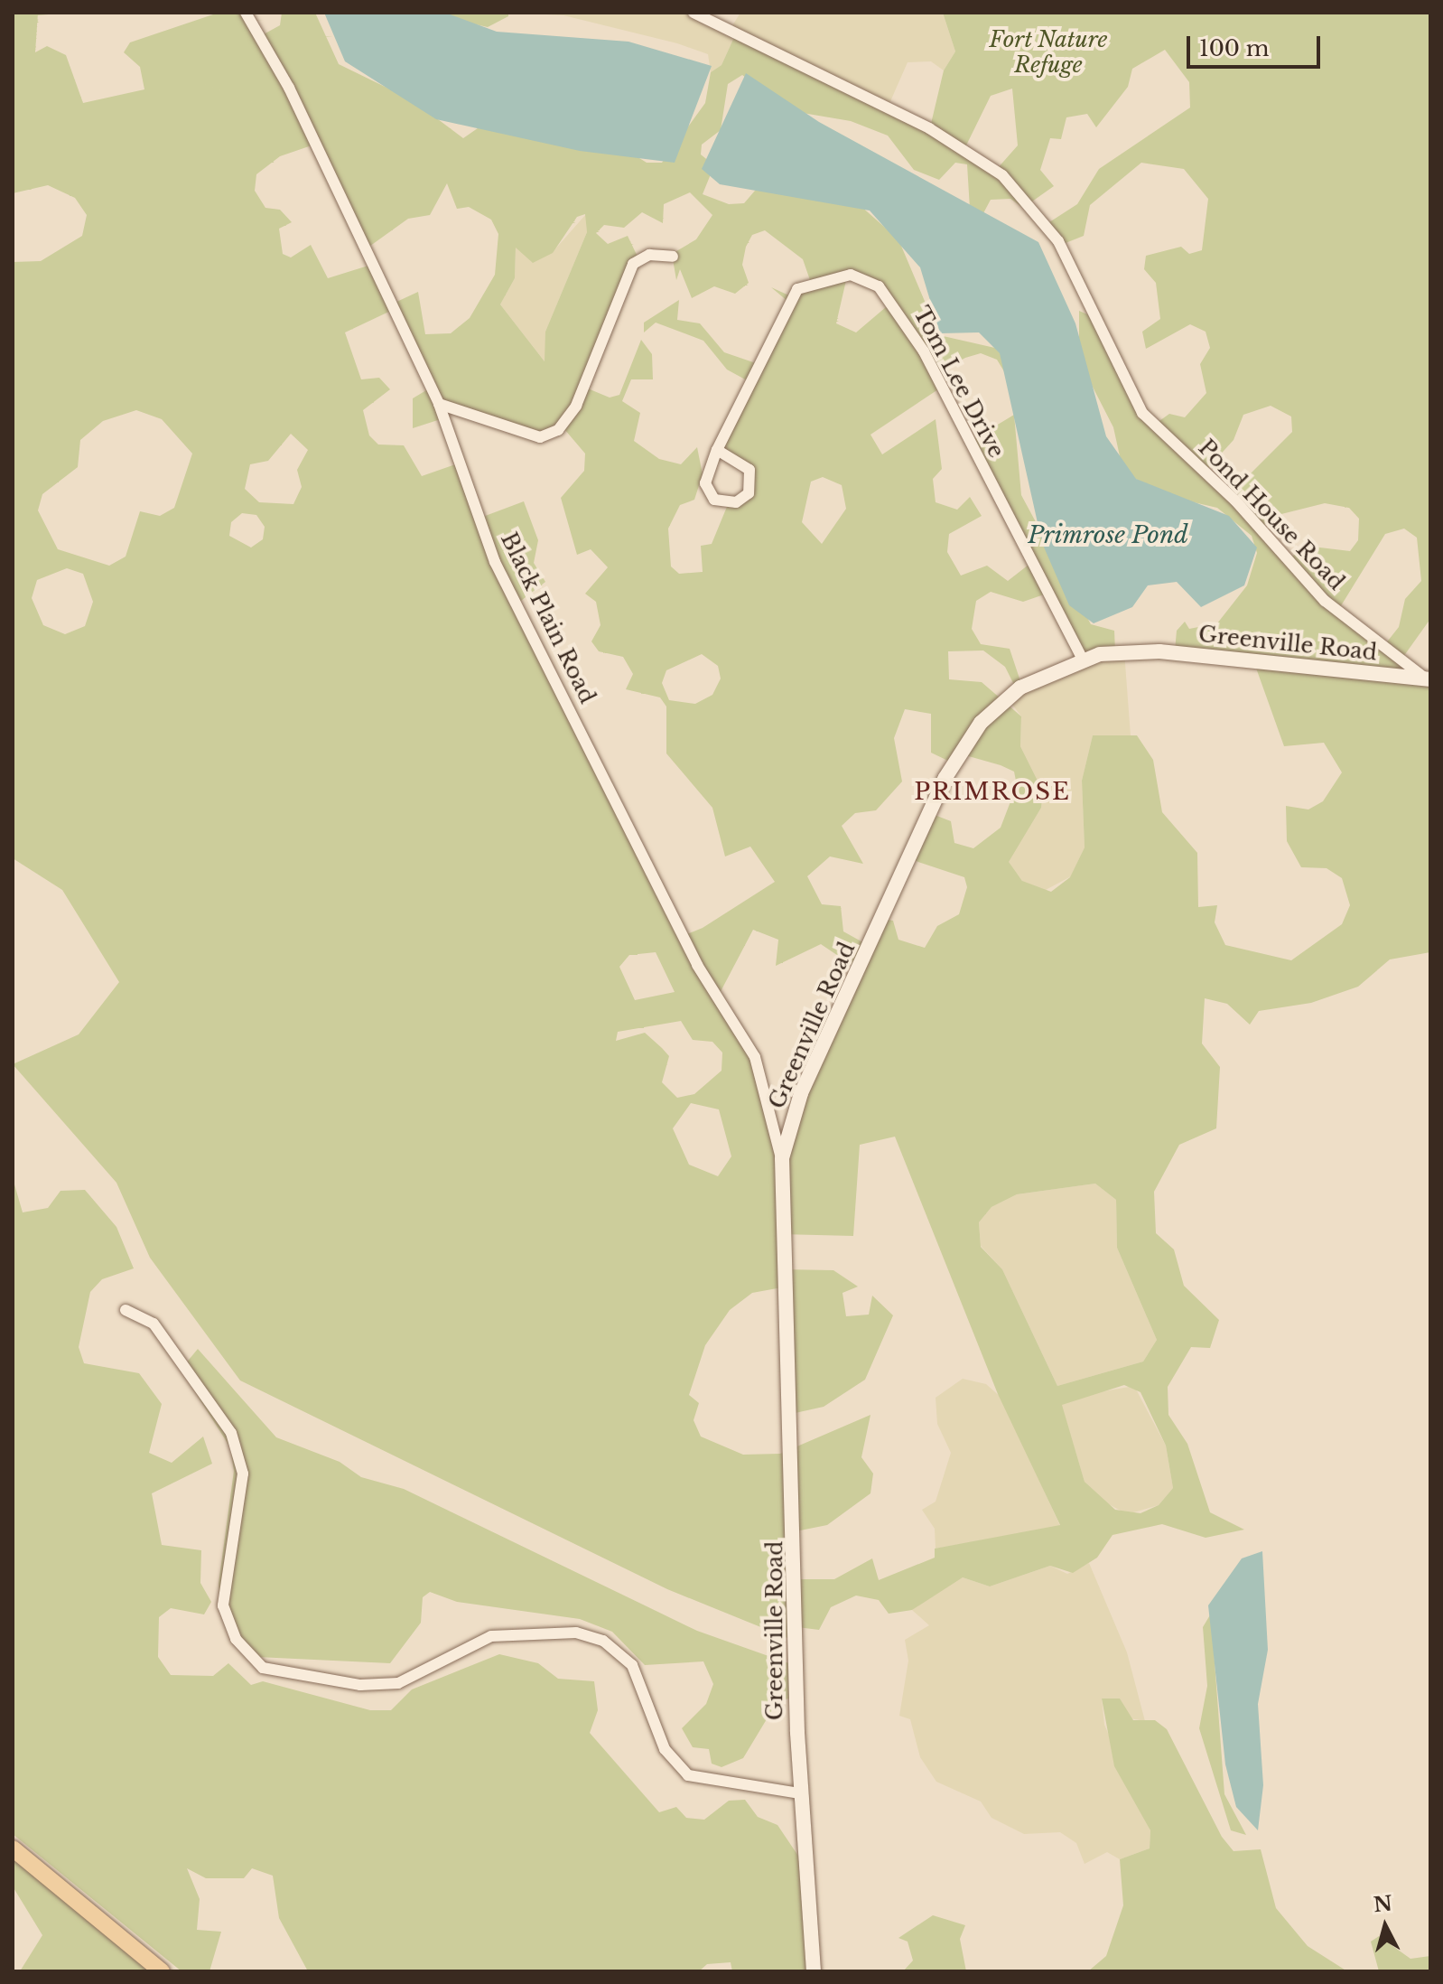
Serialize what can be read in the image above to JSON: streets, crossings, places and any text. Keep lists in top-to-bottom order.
{
  "streets": {
    "main road": ["Greenville Road"],
    "street": ["Tom Lee Drive", "Pond House Road", "Black Plain Road"]
  },
  "crossings": [
    ["Tom Lee Drive", "Greenville Road"],
    ["Pond House Road", "Greenville Road"],
    ["Black Plain Road", "Greenville Road"]
  ],
  "districts": ["PRIMROSE"],
  "water": ["Primrose Pond"],
  "parks": ["Fort Nature Refuge"],
  "scale_bar": "100 m",
  "north": "top"
}
